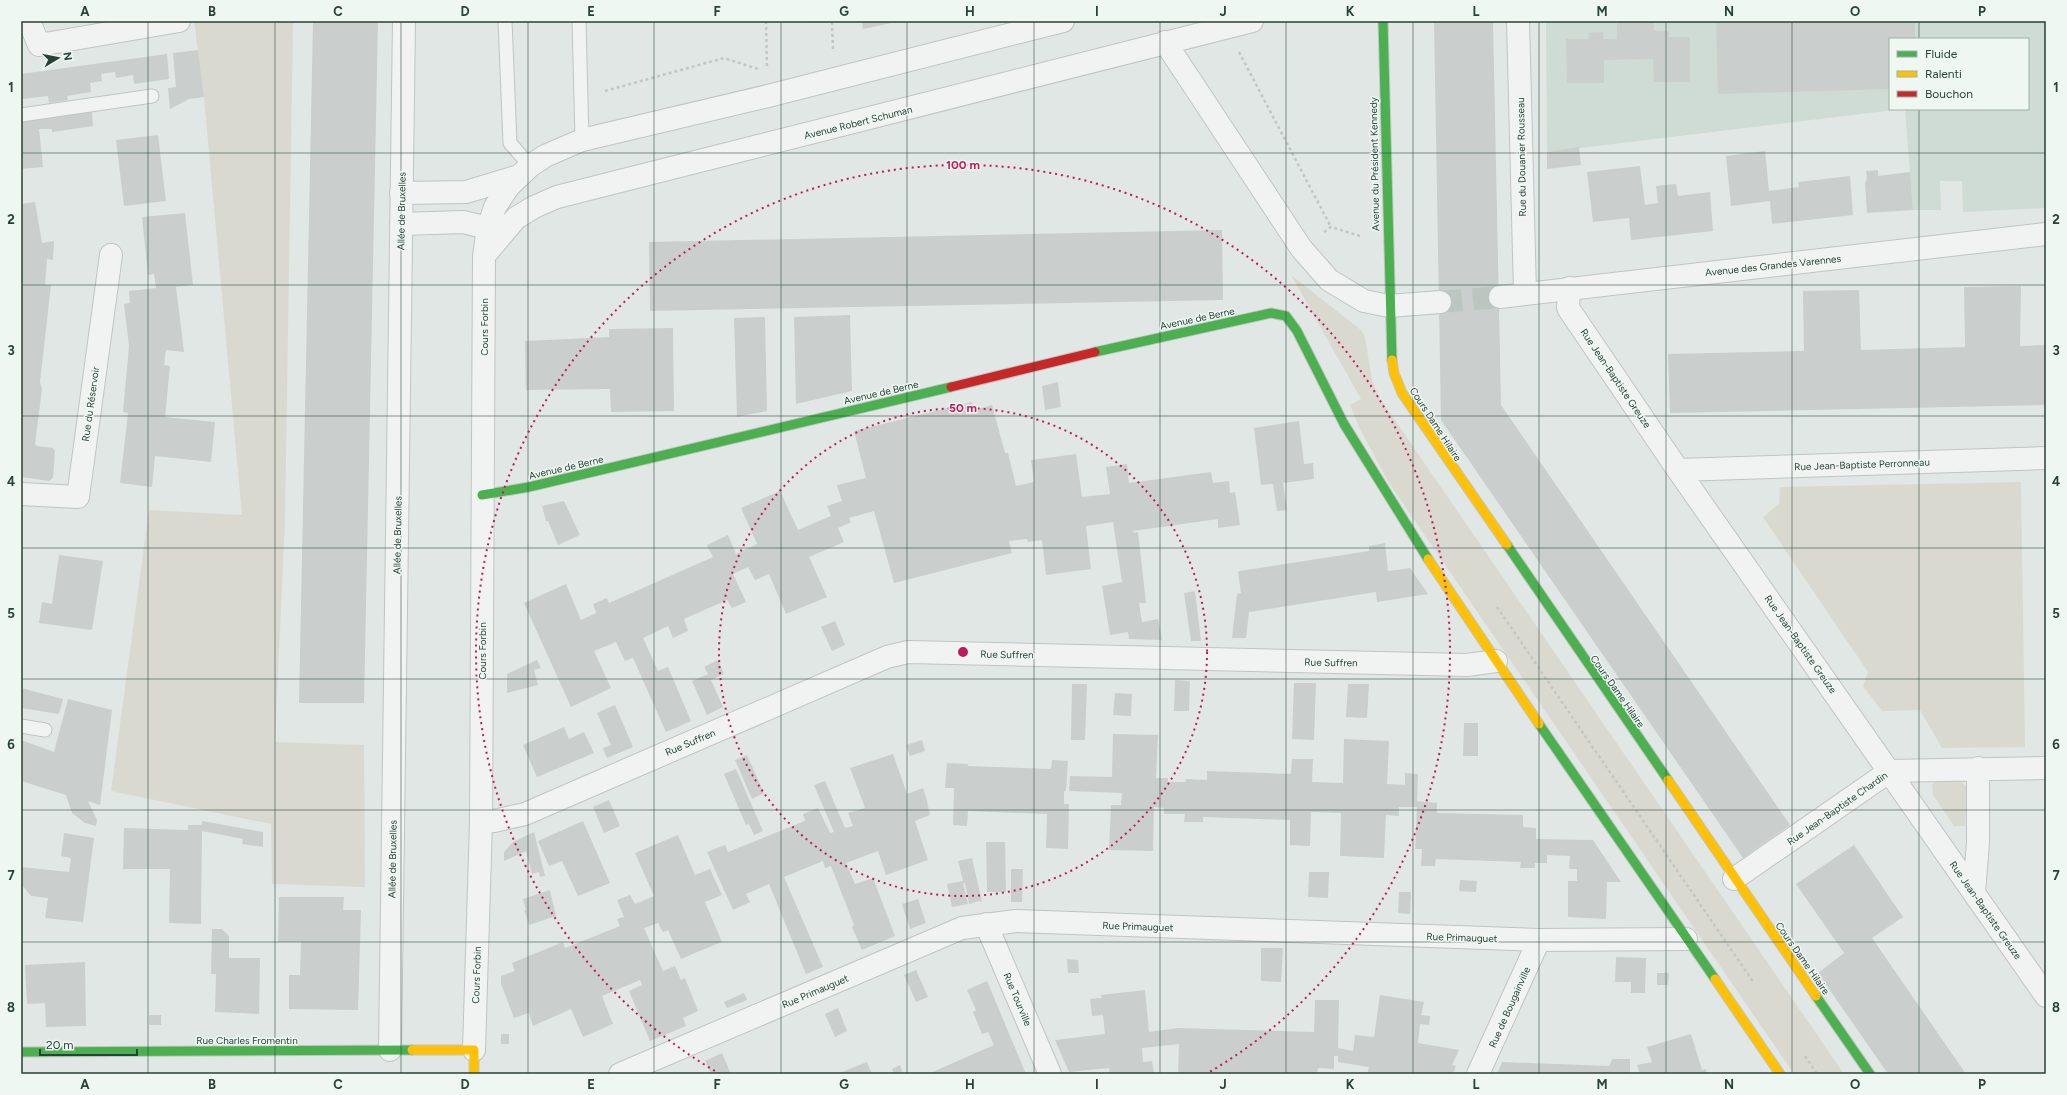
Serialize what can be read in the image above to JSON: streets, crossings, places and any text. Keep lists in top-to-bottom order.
{
  "streets": {
    "street": [
      "Avenue Robert Schuman",
      "Rue du Douanier Rousseau",
      "Avenue du Président Kennedy",
      "Allée de Bruxelles",
      "Avenue des Grandes Varennes",
      "Avenue de Berne",
      "Cours Forbin",
      "Rue Jean-Baptiste Greuze",
      "Rue du Réservoir",
      "Cours Dame Hilaire",
      "Rue Jean-Baptiste Perronneau",
      "Rue Suffren",
      "Rue Jean-Baptiste Chardin",
      "Rue Primauguet",
      "Rue Tourville",
      "Rue de Bougainville",
      "Rue Charles Fromentin"
    ]
  },
  "crossings": [
    ["Avenue Robert Schuman", "Cours Forbin"],
    ["Rue du Douanier Rousseau", "Avenue des Grandes Varennes"],
    ["Avenue du Président Kennedy", "Cours Dame Hilaire"],
    ["Allée de Bruxelles", "Rue Charles Fromentin"],
    ["Avenue des Grandes Varennes", "Rue Jean-Baptiste Greuze"],
    ["Avenue de Berne", "Cours Forbin"],
    ["Avenue de Berne", "Rue Suffren"],
    ["Cours Forbin", "Rue Suffren"],
    ["Cours Forbin", "Rue Charles Fromentin"],
    ["Rue Jean-Baptiste Greuze", "Rue Jean-Baptiste Perronneau"],
    ["Rue Jean-Baptiste Greuze", "Rue Jean-Baptiste Chardin"],
    ["Cours Dame Hilaire", "Rue Jean-Baptiste Chardin"],
    ["Rue Primauguet", "Rue Tourville"],
    ["Rue Primauguet", "Rue de Bougainville"]
  ],
  "legend": ["Fluide", "Ralenti", "Bouchon"],
  "scale_bar": "20 m",
  "north": "right",
  "grid": {
    "columns": [
      "A",
      "B",
      "C",
      "D",
      "E",
      "F",
      "G",
      "H",
      "I",
      "J",
      "K",
      "L",
      "M",
      "N",
      "O",
      "P"
    ],
    "rows": [
      "1",
      "2",
      "3",
      "4",
      "5",
      "6",
      "7",
      "8"
    ]
  },
  "rings": ["100 m", "50 m"]
}
